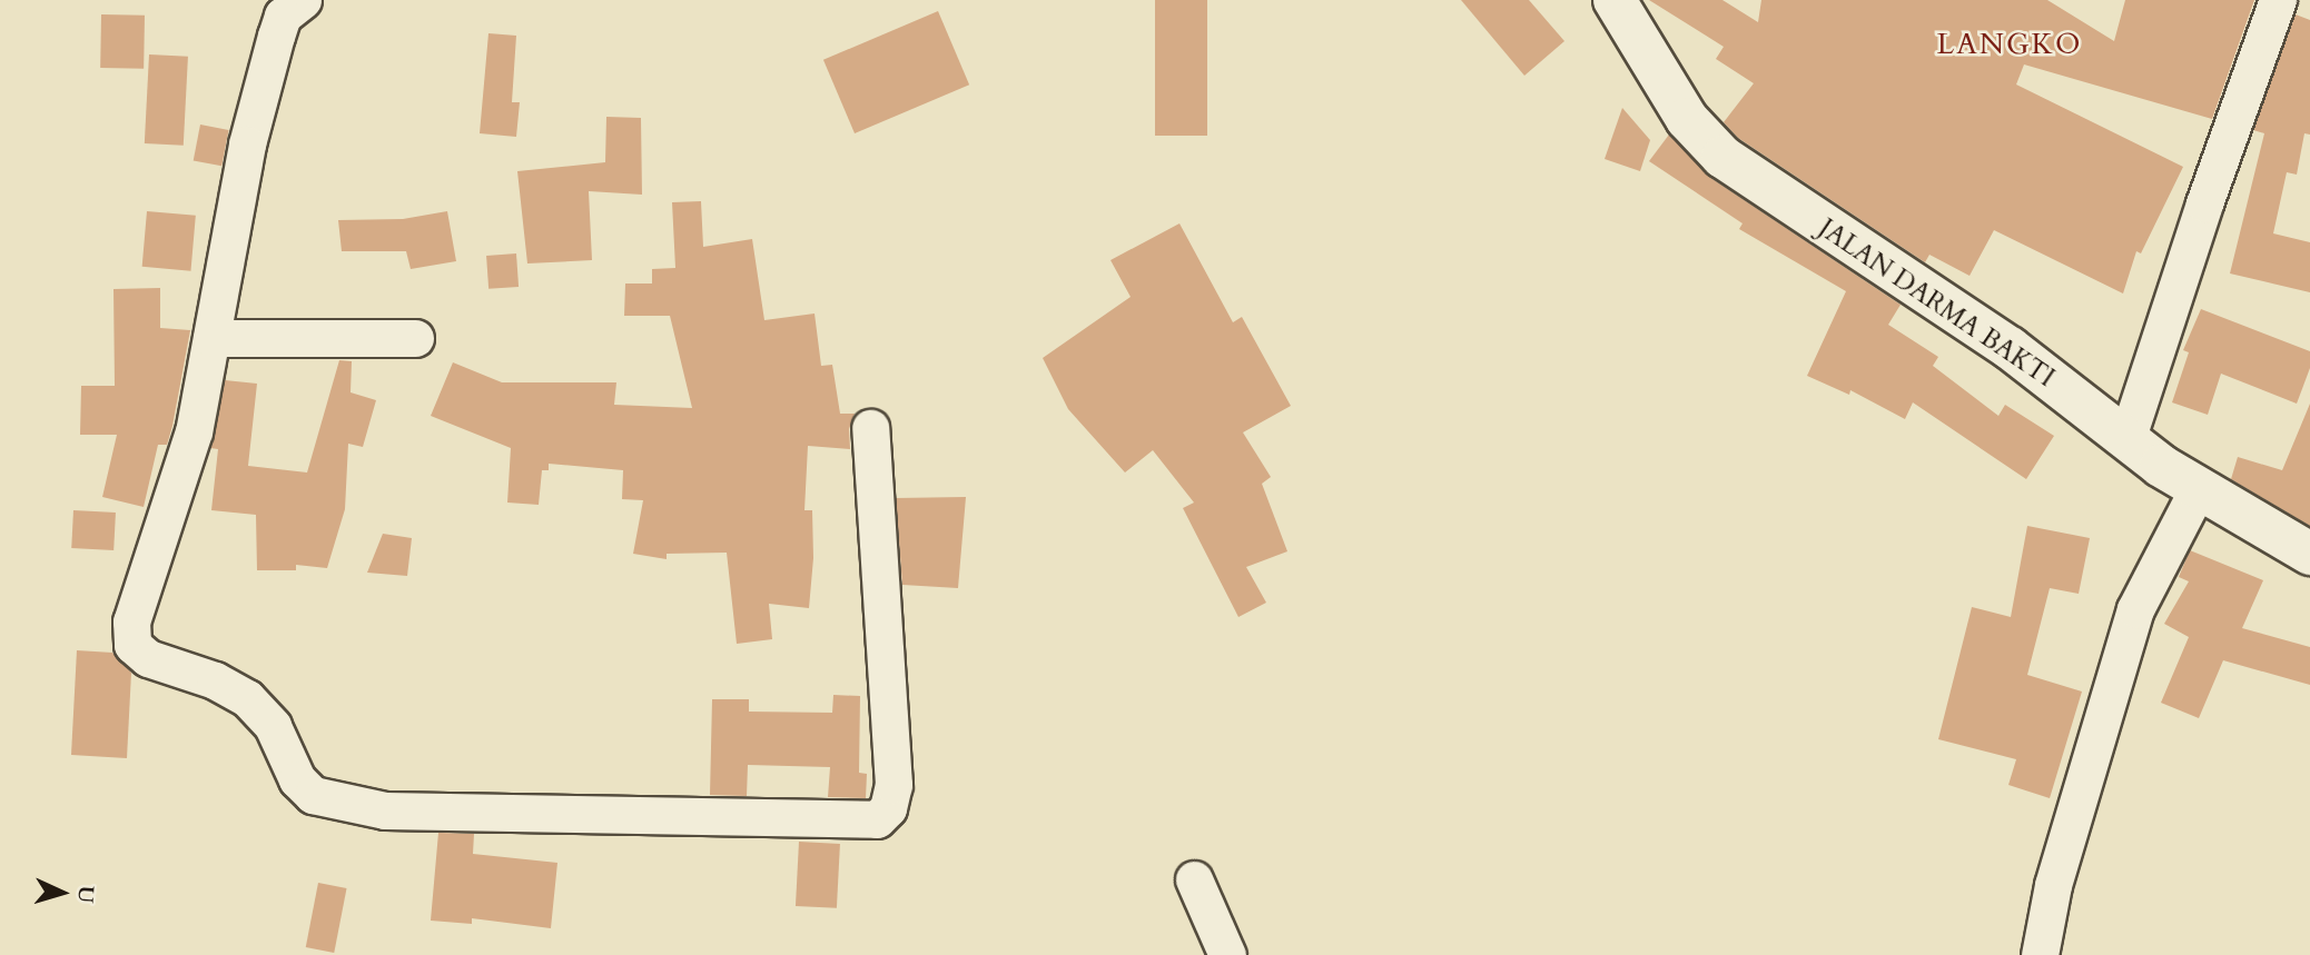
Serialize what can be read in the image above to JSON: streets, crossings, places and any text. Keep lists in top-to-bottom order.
{
  "streets": {
    "street": ["JALAN DARMA BAKTI"]
  },
  "districts": ["LANGKO"],
  "north": "right"
}
